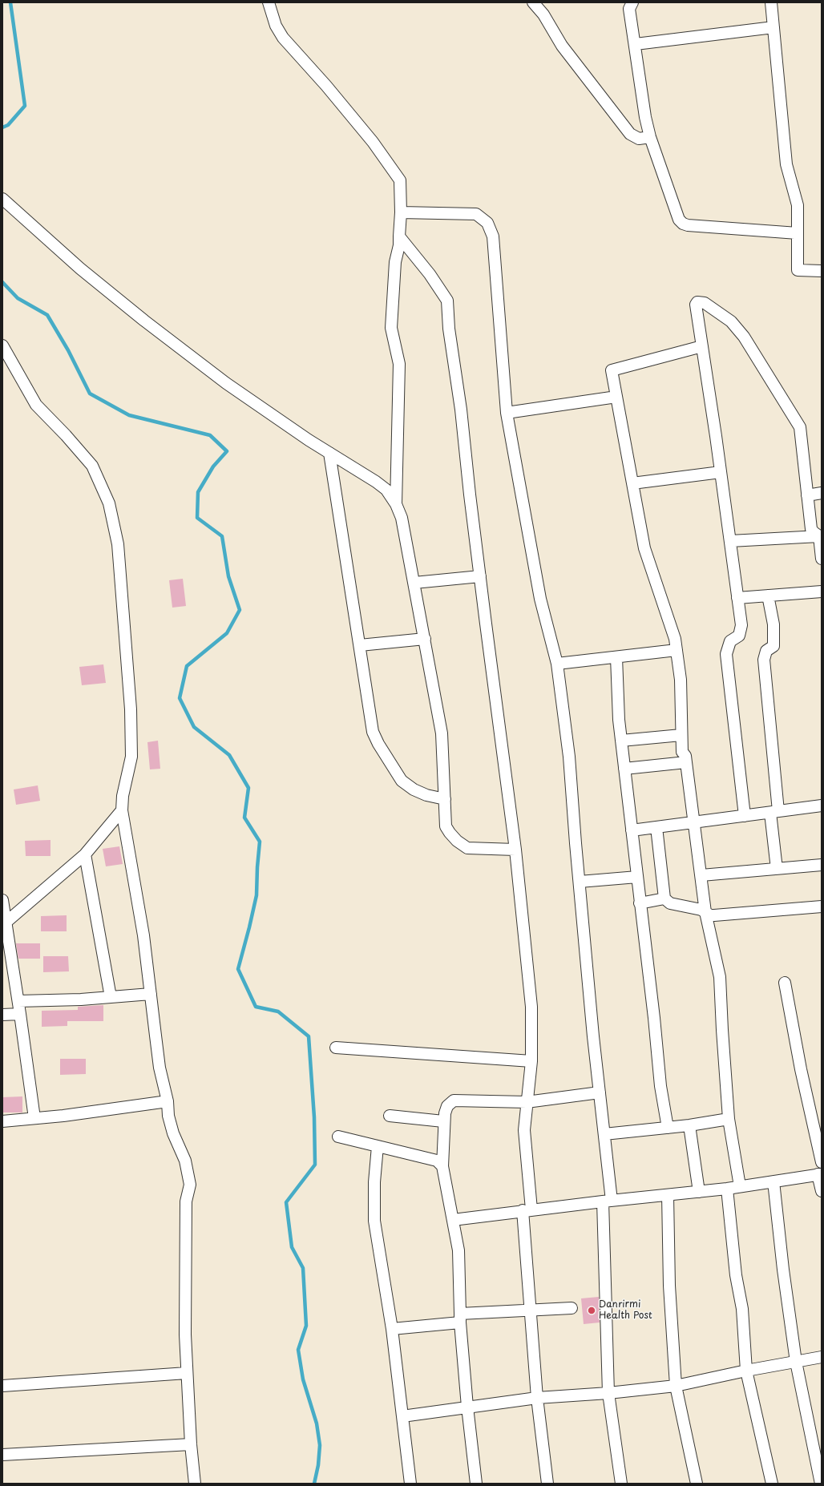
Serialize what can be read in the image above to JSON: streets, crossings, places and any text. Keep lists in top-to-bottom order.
{
  "places": ["Danrirmi Health Post"]
}
